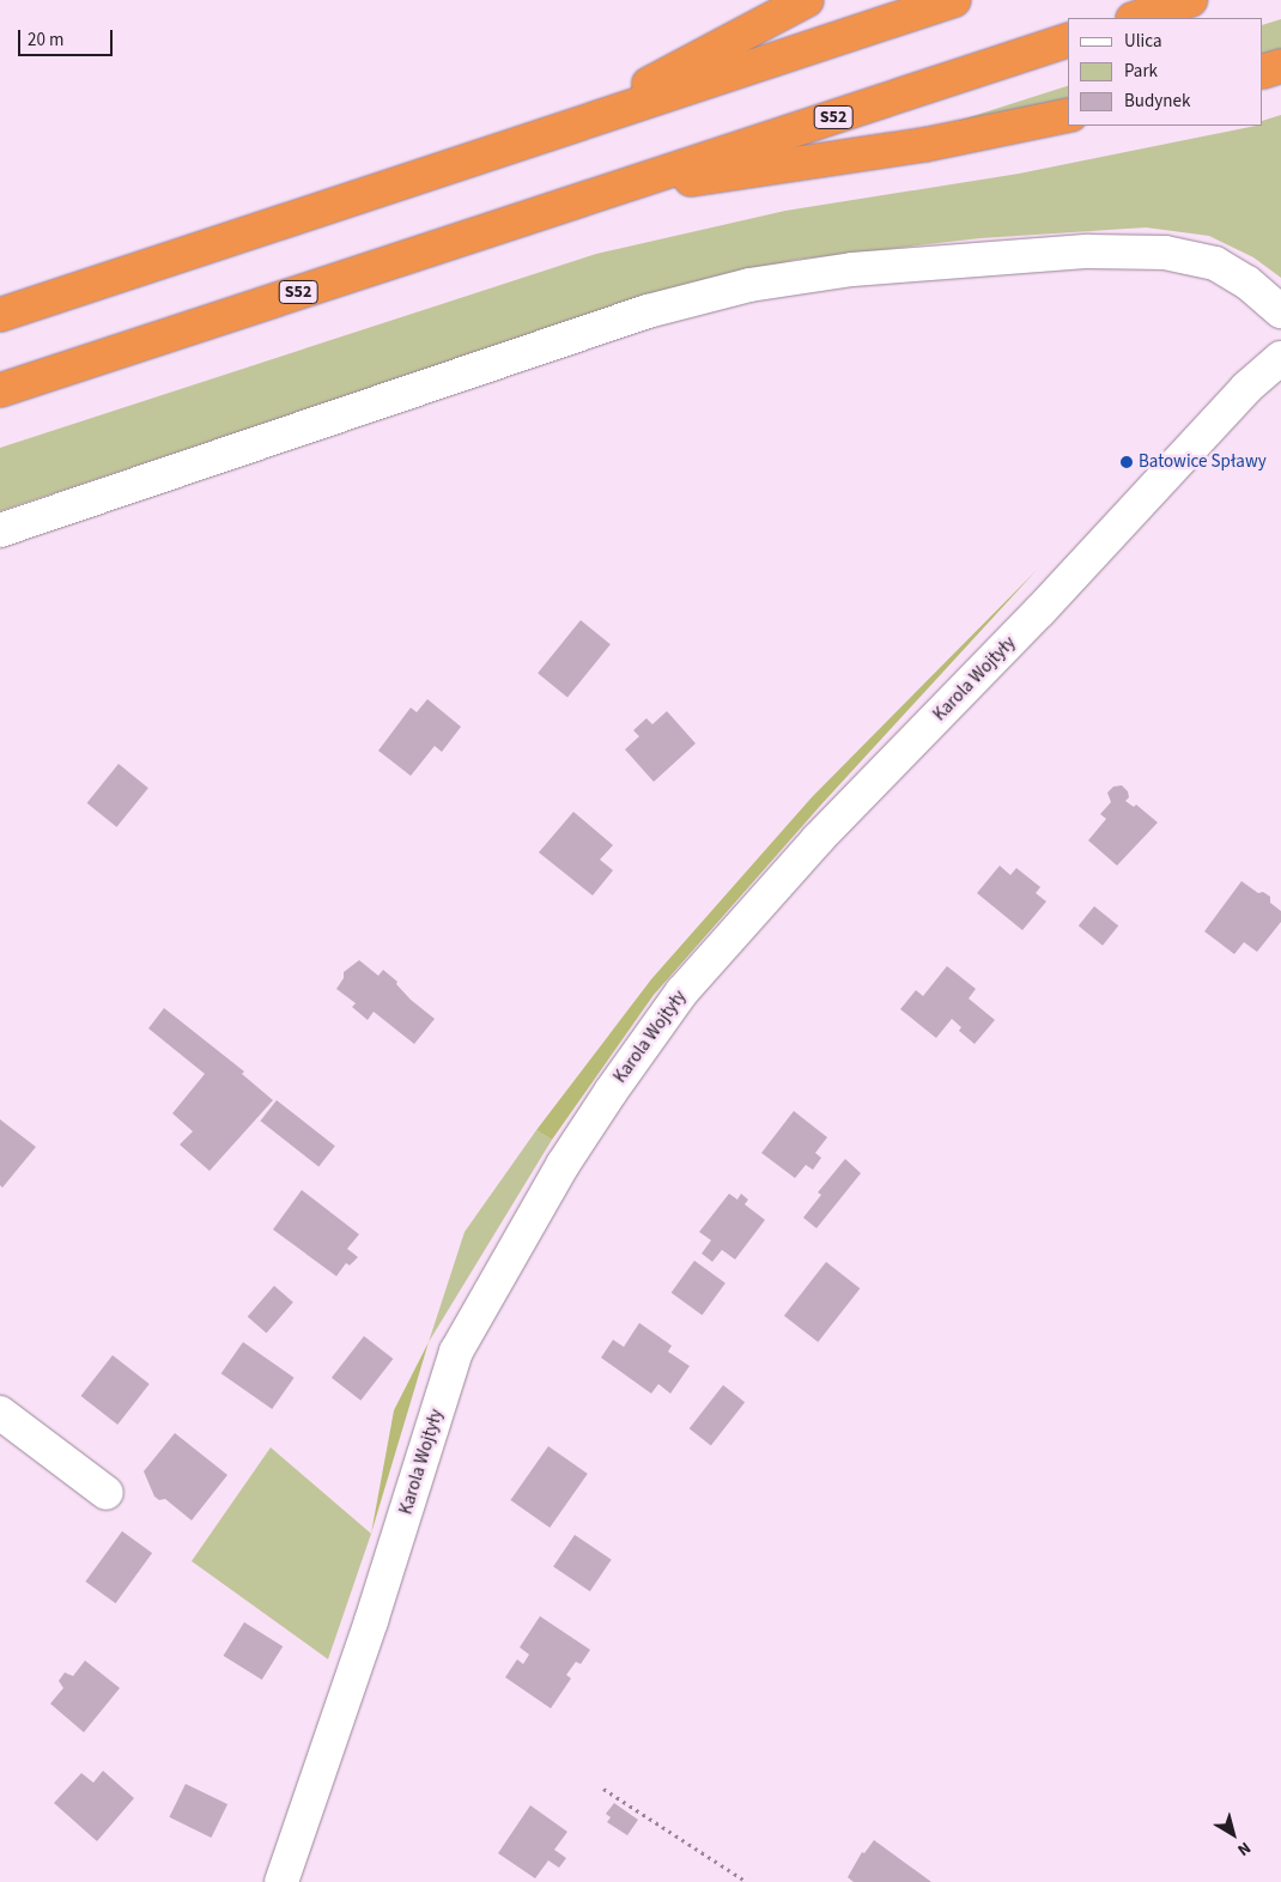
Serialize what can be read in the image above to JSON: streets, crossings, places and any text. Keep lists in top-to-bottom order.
{
  "streets": {
    "highway": ["S52"],
    "street": ["Karola Wojtyły"]
  },
  "places": ["Batowice Spławy"],
  "legend": ["Ulica", "Park", "Budynek"],
  "scale_bar": "20 m",
  "north": "bottom right"
}
